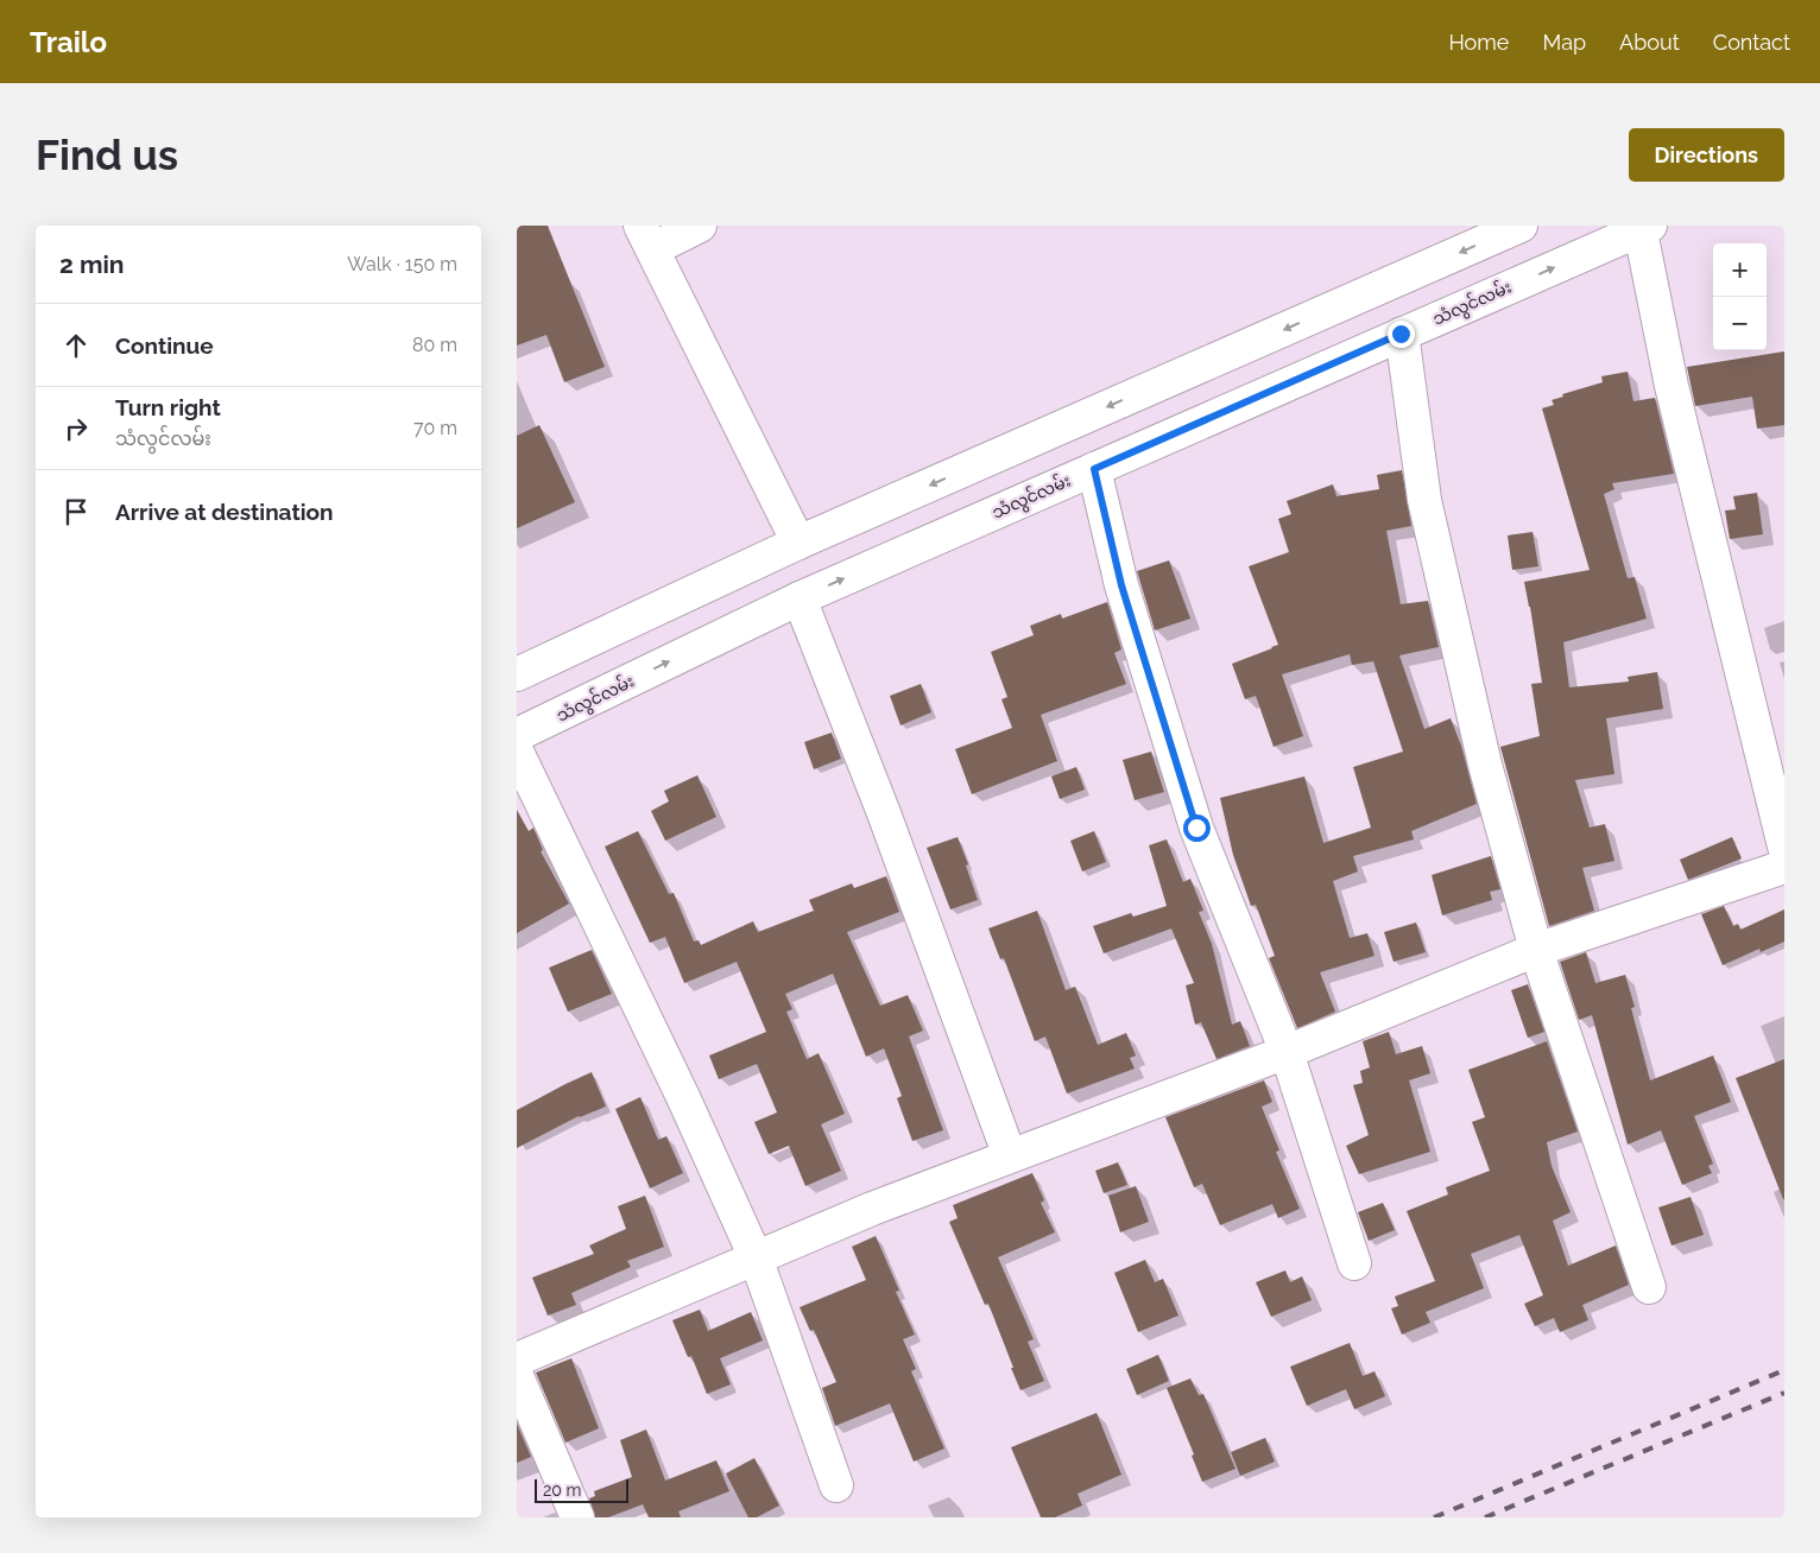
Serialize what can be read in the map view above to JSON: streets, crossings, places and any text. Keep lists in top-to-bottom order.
{
  "streets": {
    "street": ["သံလွင်လမ်း"]
  },
  "scale_bar": "20 m",
  "page": {
    "header": "Trailo",
    "nav": [
      "Home",
      "Map",
      "About",
      "Contact"
    ],
    "buttons": "Directions",
    "title": "Find us",
    "heading": ["2 min", "Walk · 150 m"],
    "map_buttons": ["+", "−"],
    "list": [
      ["Continue", "80 m"],
      ["Turn right", "သံလွင်လမ်း", "70 m"],
      "Arrive at destination"
    ],
    "scale": "20 m"
  }
}
